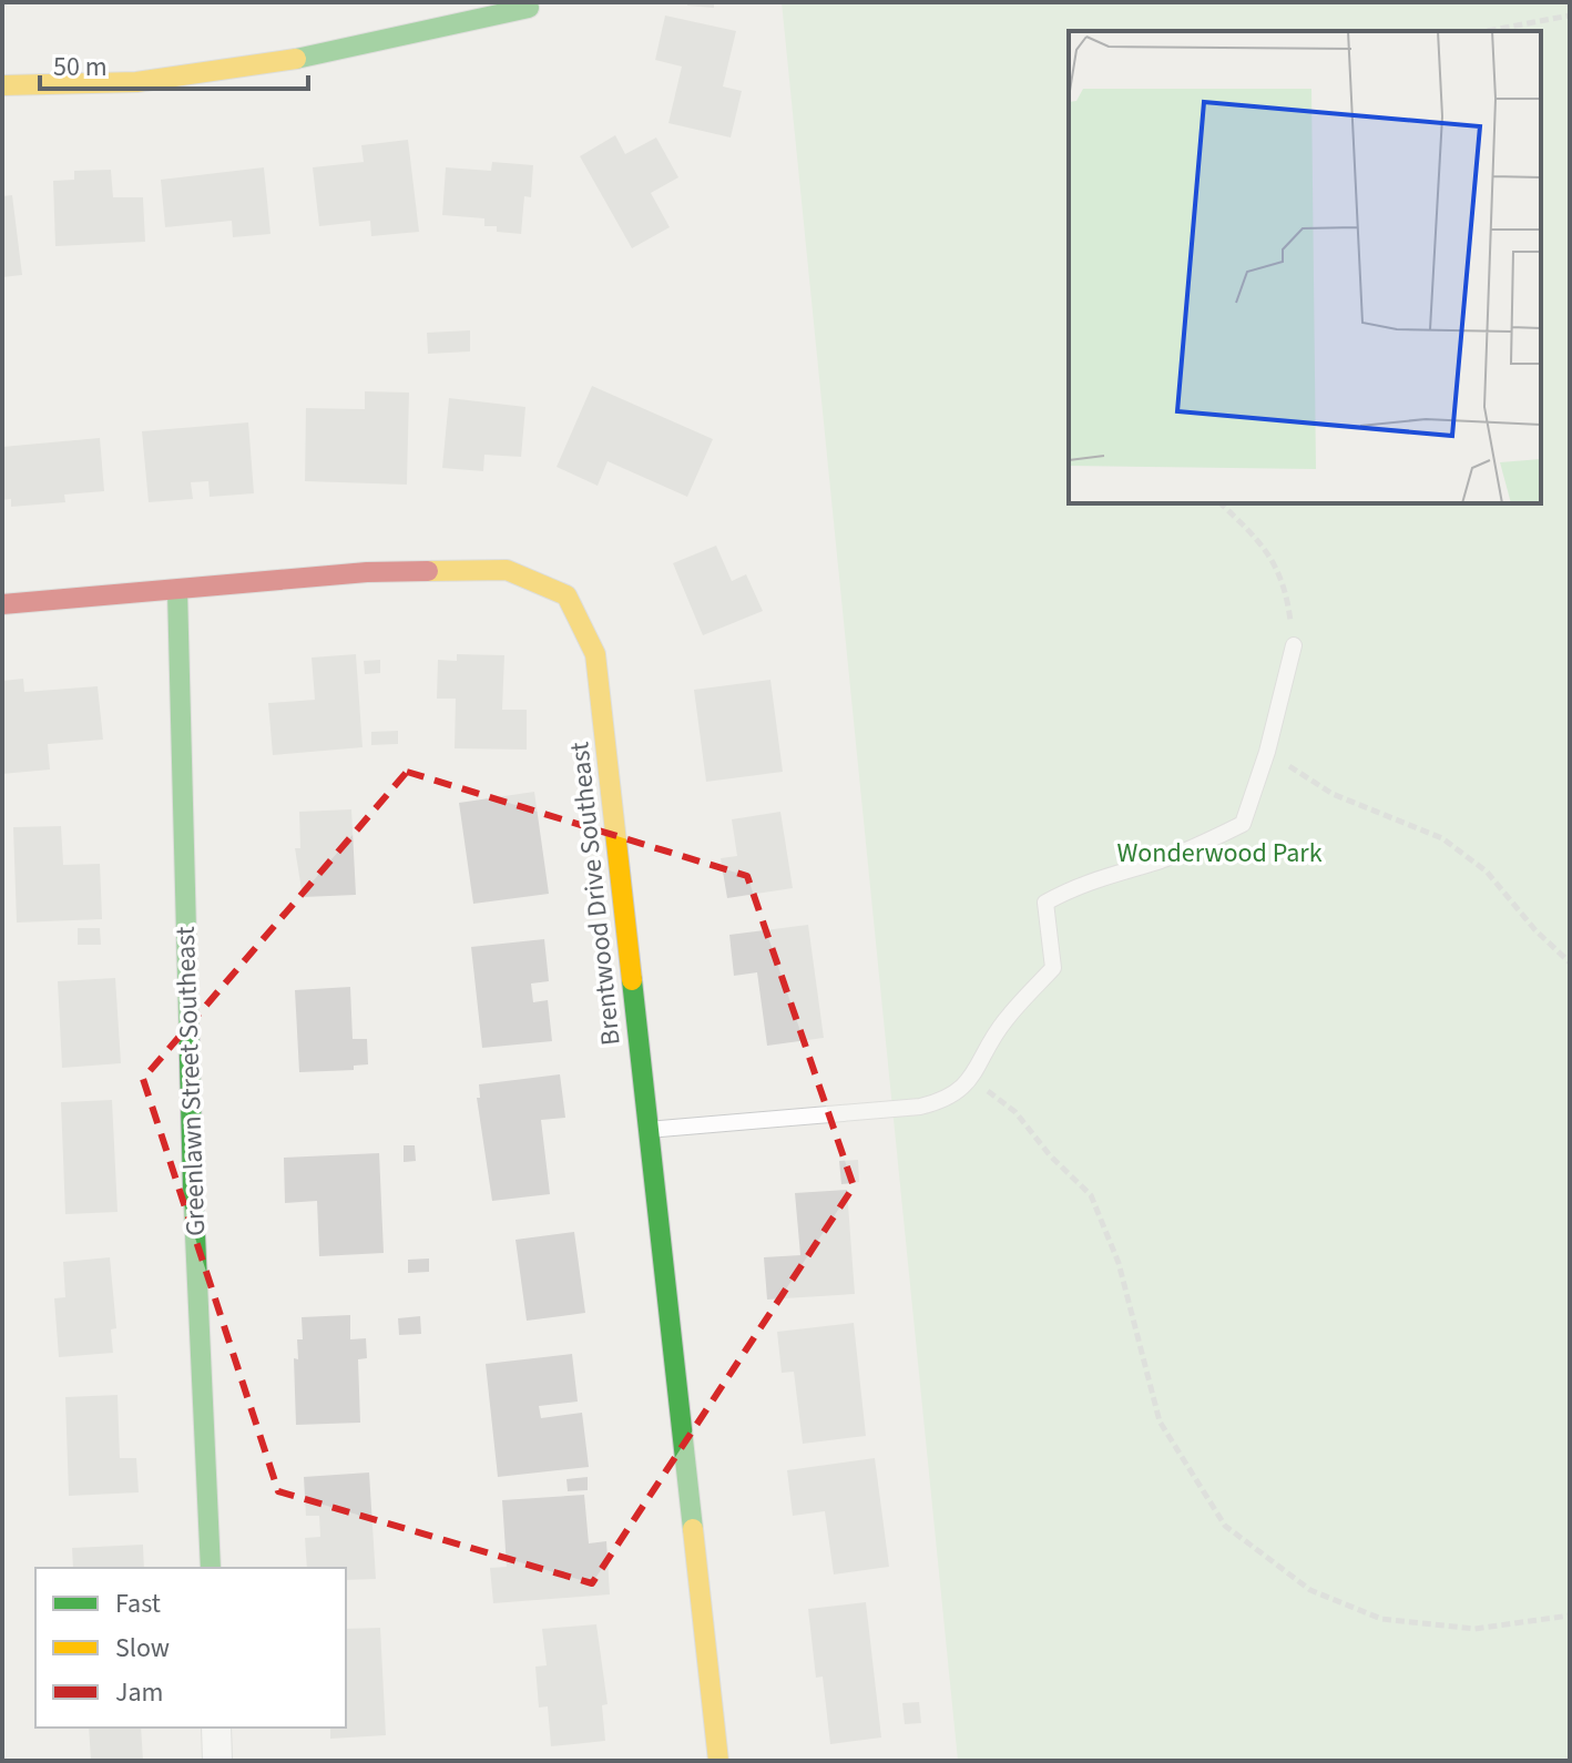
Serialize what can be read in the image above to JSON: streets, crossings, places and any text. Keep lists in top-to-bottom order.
{
  "streets": {
    "street": ["Brentwood Drive Southeast", "Greenlawn Street Southeast"]
  },
  "crossings": [
    ["Brentwood Drive Southeast", "Greenlawn Street Southeast"]
  ],
  "parks": ["Wonderwood Park"],
  "legend": ["Fast", "Slow", "Jam"],
  "scale_bar": "50 m"
}
